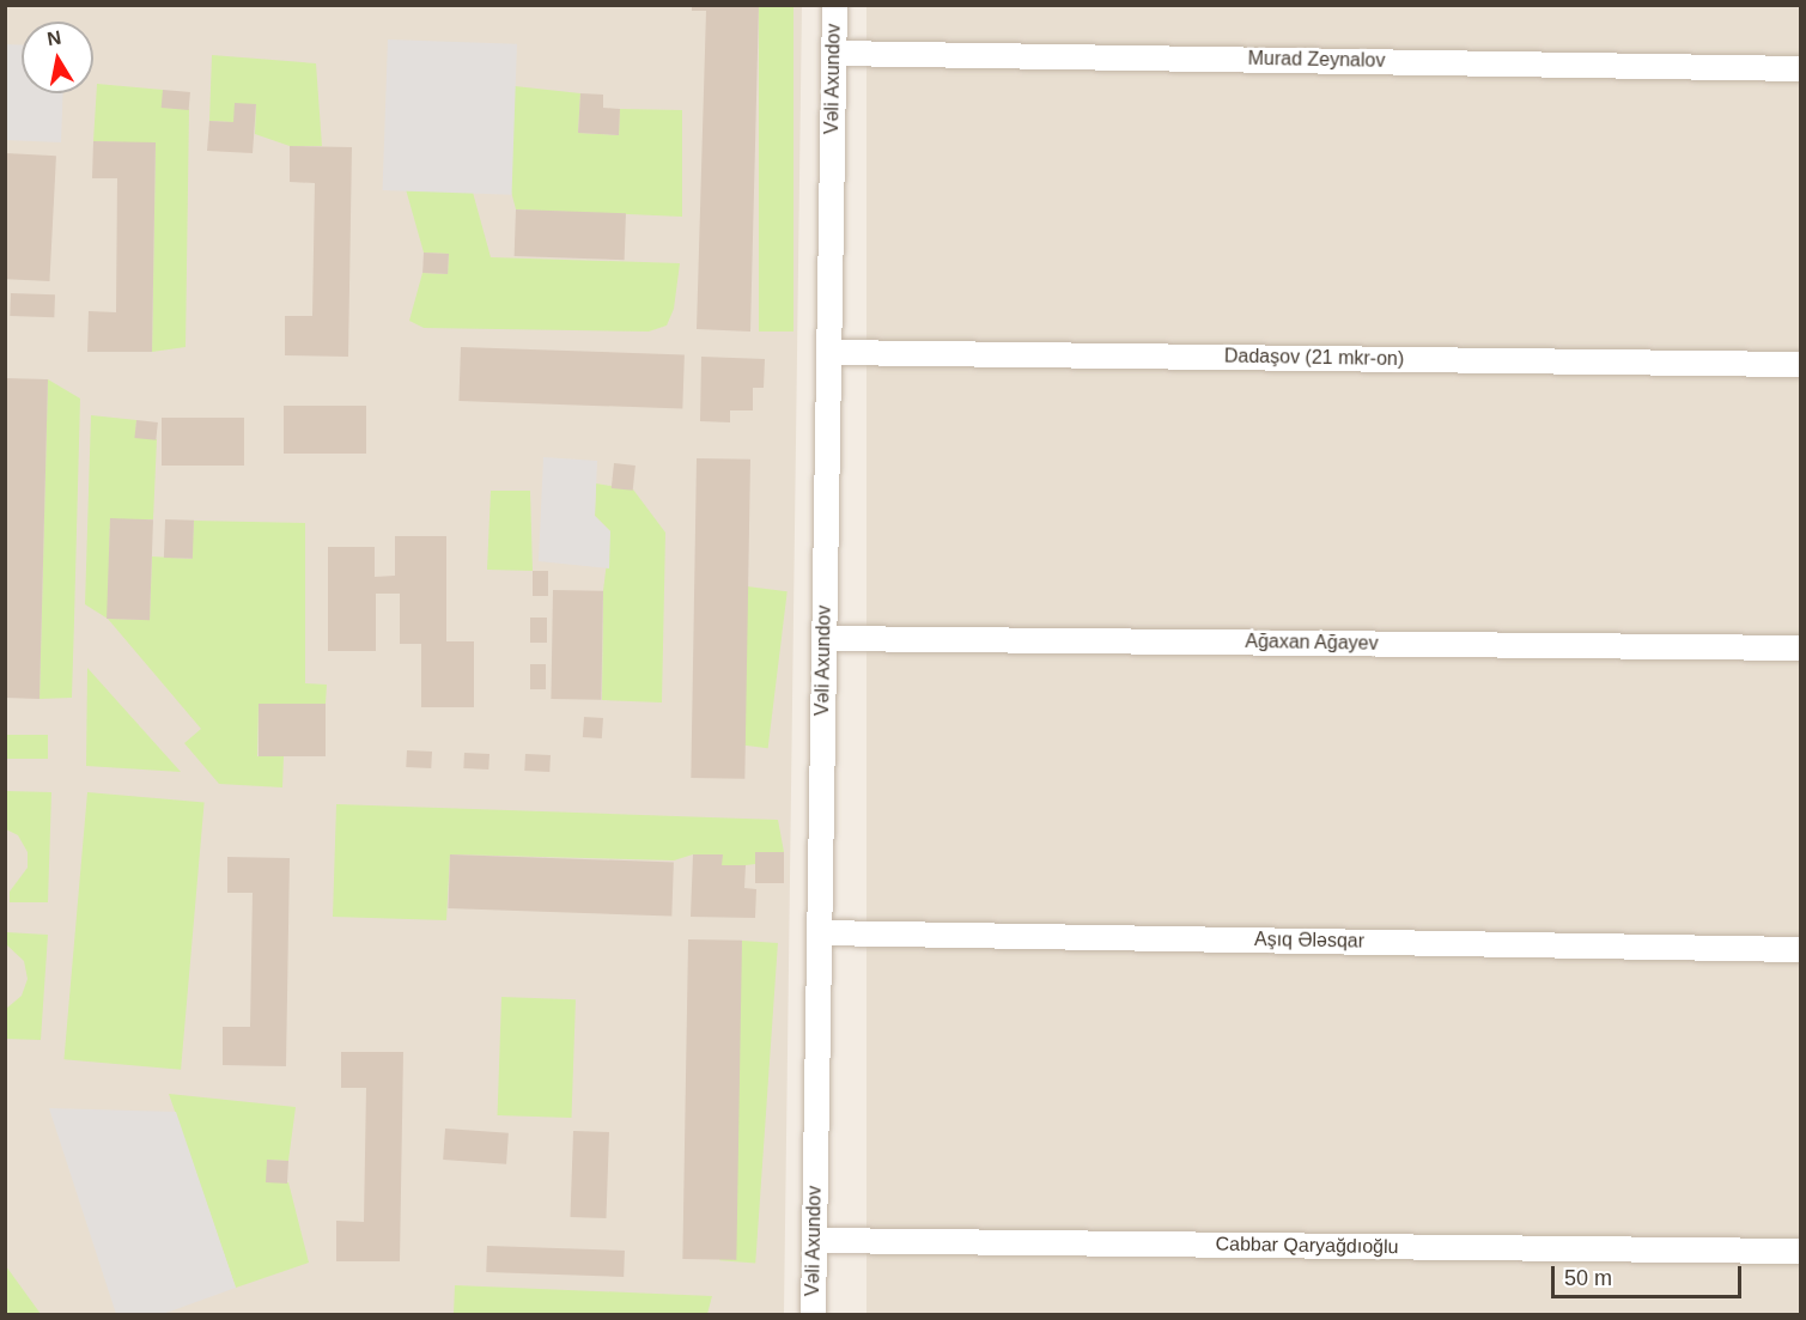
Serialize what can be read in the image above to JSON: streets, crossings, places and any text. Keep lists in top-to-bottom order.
{
  "streets": {
    "street": [
      "Murad Zeynalov",
      "Vəli Axundov",
      "Dadaşov (21 mkr-on)",
      "Ağaxan Ağayev",
      "Aşıq Ələsqar",
      "Cabbar Qaryağdıoğlu"
    ]
  },
  "crossings": [
    ["Murad Zeynalov", "Vəli Axundov"],
    ["Vəli Axundov", "Dadaşov (21 mkr-on)"],
    ["Vəli Axundov", "Ağaxan Ağayev"],
    ["Vəli Axundov", "Aşıq Ələsqar"],
    ["Vəli Axundov", "Cabbar Qaryağdıoğlu"]
  ],
  "scale_bar": "50 m",
  "north": "top"
}
